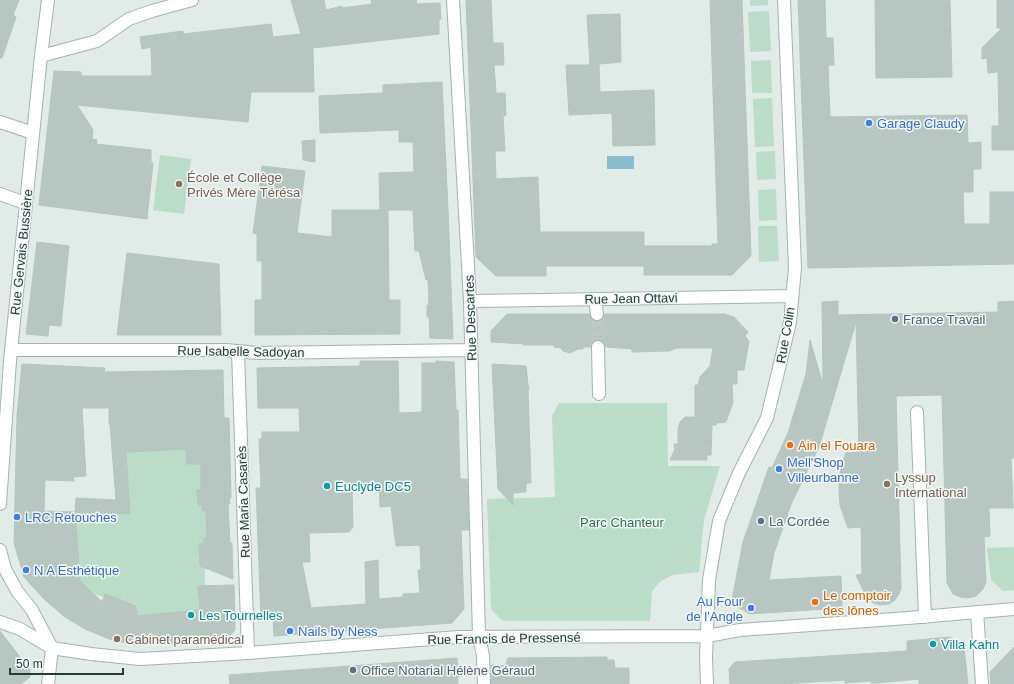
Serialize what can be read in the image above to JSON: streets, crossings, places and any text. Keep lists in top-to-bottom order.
{
  "streets": {
    "street": [
      "Rue Gervais Bussière",
      "Rue Jean Ottavi",
      "Rue Descartes",
      "Rue Colin",
      "Rue Isabelle Sadoyan",
      "Rue Maria Casarès",
      "Rue Francis de Pressensé"
    ]
  },
  "crossings": [
    ["Rue Gervais Bussière", "Rue Isabelle Sadoyan"],
    ["Rue Jean Ottavi", "Rue Descartes"],
    ["Rue Jean Ottavi", "Rue Colin"],
    ["Rue Descartes", "Rue Isabelle Sadoyan"],
    ["Rue Descartes", "Rue Francis de Pressensé"],
    ["Rue Colin", "Rue Francis de Pressensé"],
    ["Rue Isabelle Sadoyan", "Rue Maria Casarès"],
    ["Rue Maria Casarès", "Rue Francis de Pressensé"]
  ],
  "parks": ["Parc Chanteur"],
  "places": [
    "Garage Claudy",
    "École et Collège Privés Mère Térésa",
    "France Travail",
    "Ain el Fouara",
    "Mell'Shop Villeurbanne",
    "Lyssup International",
    "Euclyde DC5",
    "LRC Retouches",
    "La Cordée",
    "N A Esthétique",
    "Le comptoir des lônes",
    "Au Four de l'Angle",
    "Les Tournelles",
    "Nails by Ness",
    "Cabinet paramédical",
    "Villa Kahn",
    "Office Notarial Hélène Géraud"
  ],
  "scale_bar": "50 m"
}
